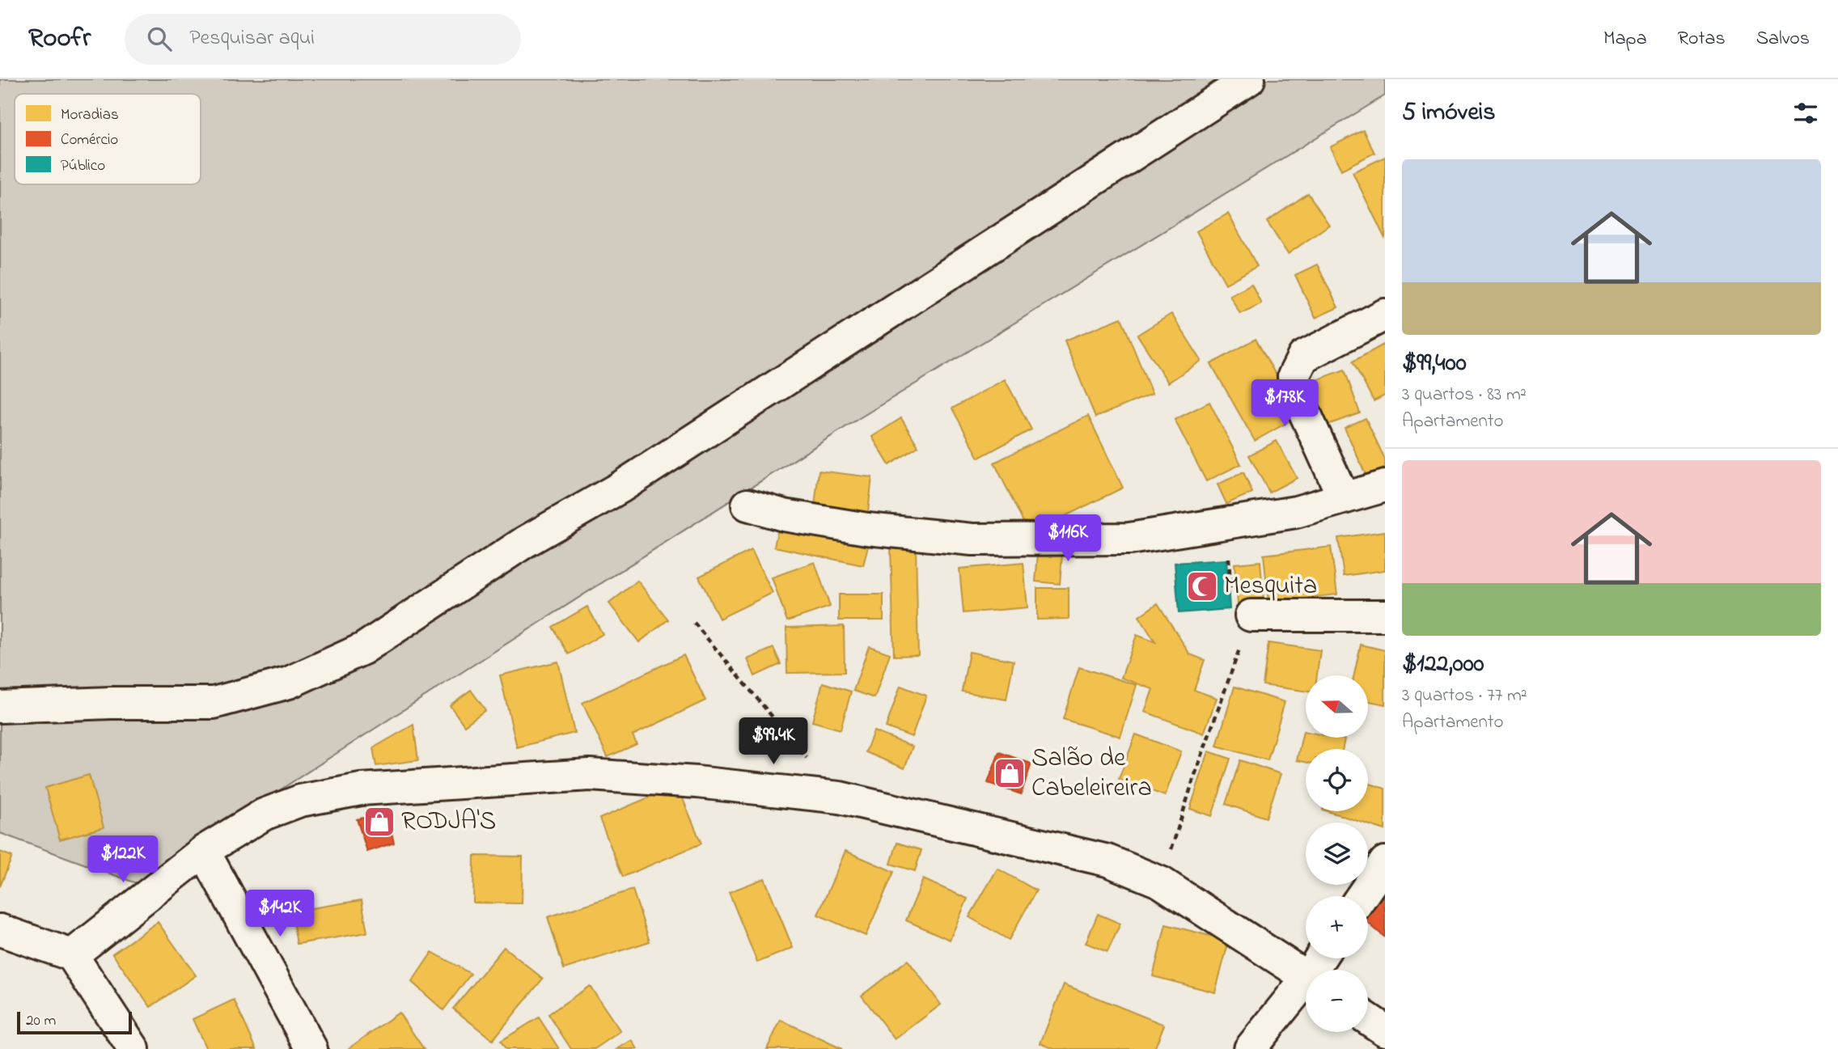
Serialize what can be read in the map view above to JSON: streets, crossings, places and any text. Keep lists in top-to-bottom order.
{
  "places": {
    "mosque": ["Mesquita"],
    "shop": ["Salão de Cabeleireira", "RODJA'S"]
  },
  "legend": ["Moradias", "Comércio", "Público"],
  "scale_bar": "20 m",
  "north": "left",
  "page": {
    "header": "Roofr",
    "search": "Pesquisar aqui",
    "nav": ["Mapa", "Rotas", "Salvos"],
    "heading": "5 imóveis",
    "list": [
      {
        "name": "$99,400",
        "note": "3 quartos · 83 m² · Apartamento"
      },
      {
        "name": "$122,000",
        "note": "3 quartos · 77 m² · Apartamento"
      }
    ],
    "price": [
      "$178K",
      "$116K",
      "$99.4K",
      "$122K",
      "$142K"
    ],
    "map_buttons": ["+", "−"],
    "scale": "20 m"
  }
}
